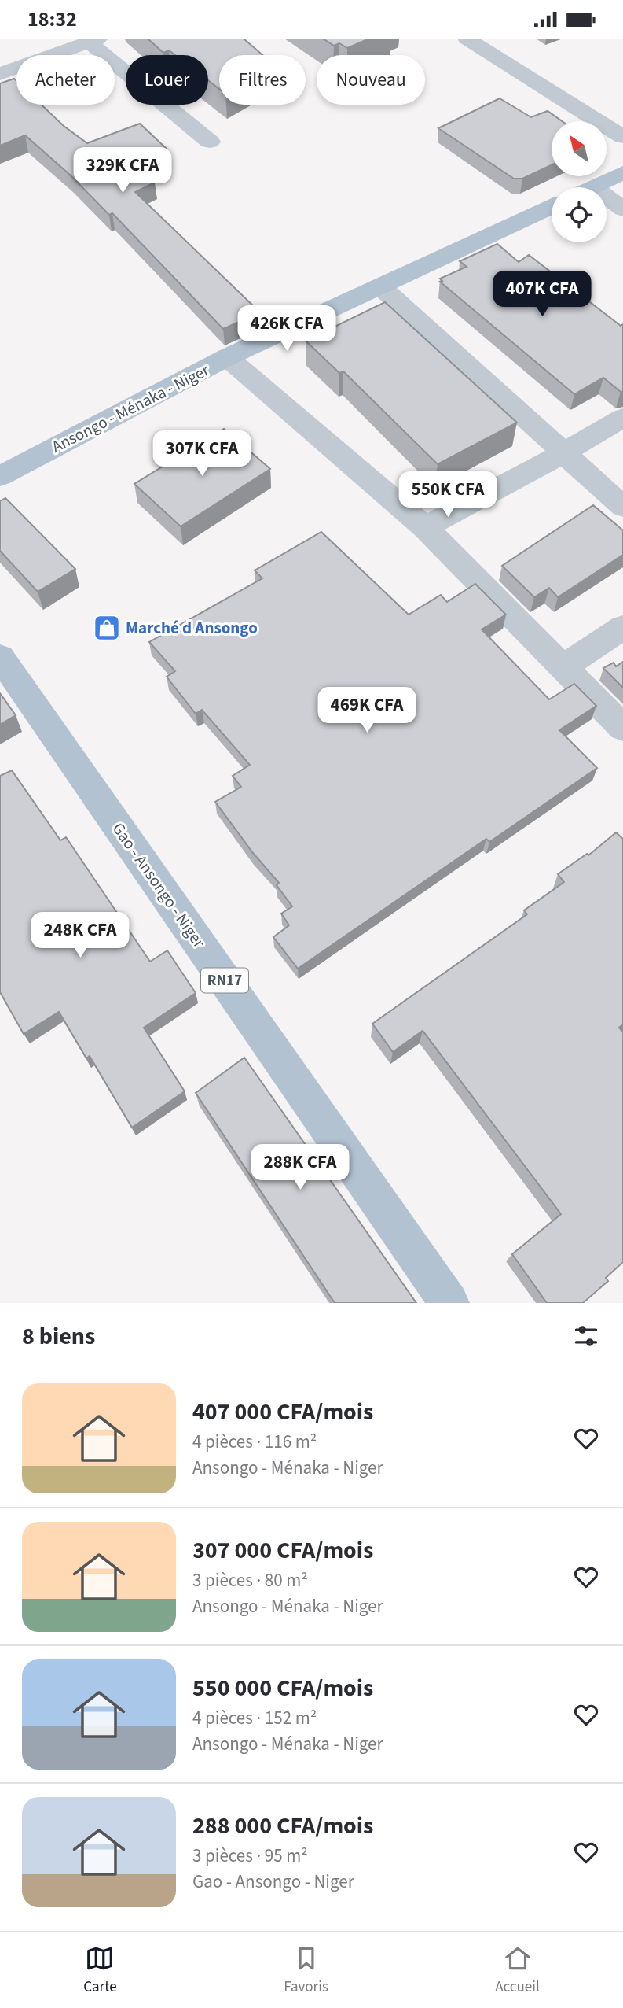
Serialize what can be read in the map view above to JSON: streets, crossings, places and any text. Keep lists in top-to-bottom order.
{
  "streets": {
    "main road": ["Ansongo - Ménaka - Niger", "Gao - Ansongo - Niger", "RN17"]
  },
  "places": {
    "shop": ["Marché d Ansongo"]
  },
  "north": "top left",
  "page": {
    "status": "18:32",
    "chip": [
      "Acheter",
      "Louer",
      "Filtres",
      "Nouveau"
    ],
    "price": [
      "329K CFA",
      "407K CFA",
      "426K CFA",
      "307K CFA",
      "550K CFA",
      "469K CFA",
      "248K CFA",
      "288K CFA"
    ],
    "heading": "8 biens",
    "list": [
      {
        "name": "407 000 CFA/mois",
        "note": "4 pièces · 116 m² · Ansongo - Ménaka - Niger"
      },
      {
        "name": "307 000 CFA/mois",
        "note": "3 pièces · 80 m² · Ansongo - Ménaka - Niger"
      },
      {
        "name": "550 000 CFA/mois",
        "note": "4 pièces · 152 m² · Ansongo - Ménaka - Niger"
      },
      {
        "name": "288 000 CFA/mois",
        "note": "3 pièces · 95 m² · Gao - Ansongo - Niger"
      }
    ],
    "tabs": ["Carte", "Favoris", "Accueil"]
  }
}
